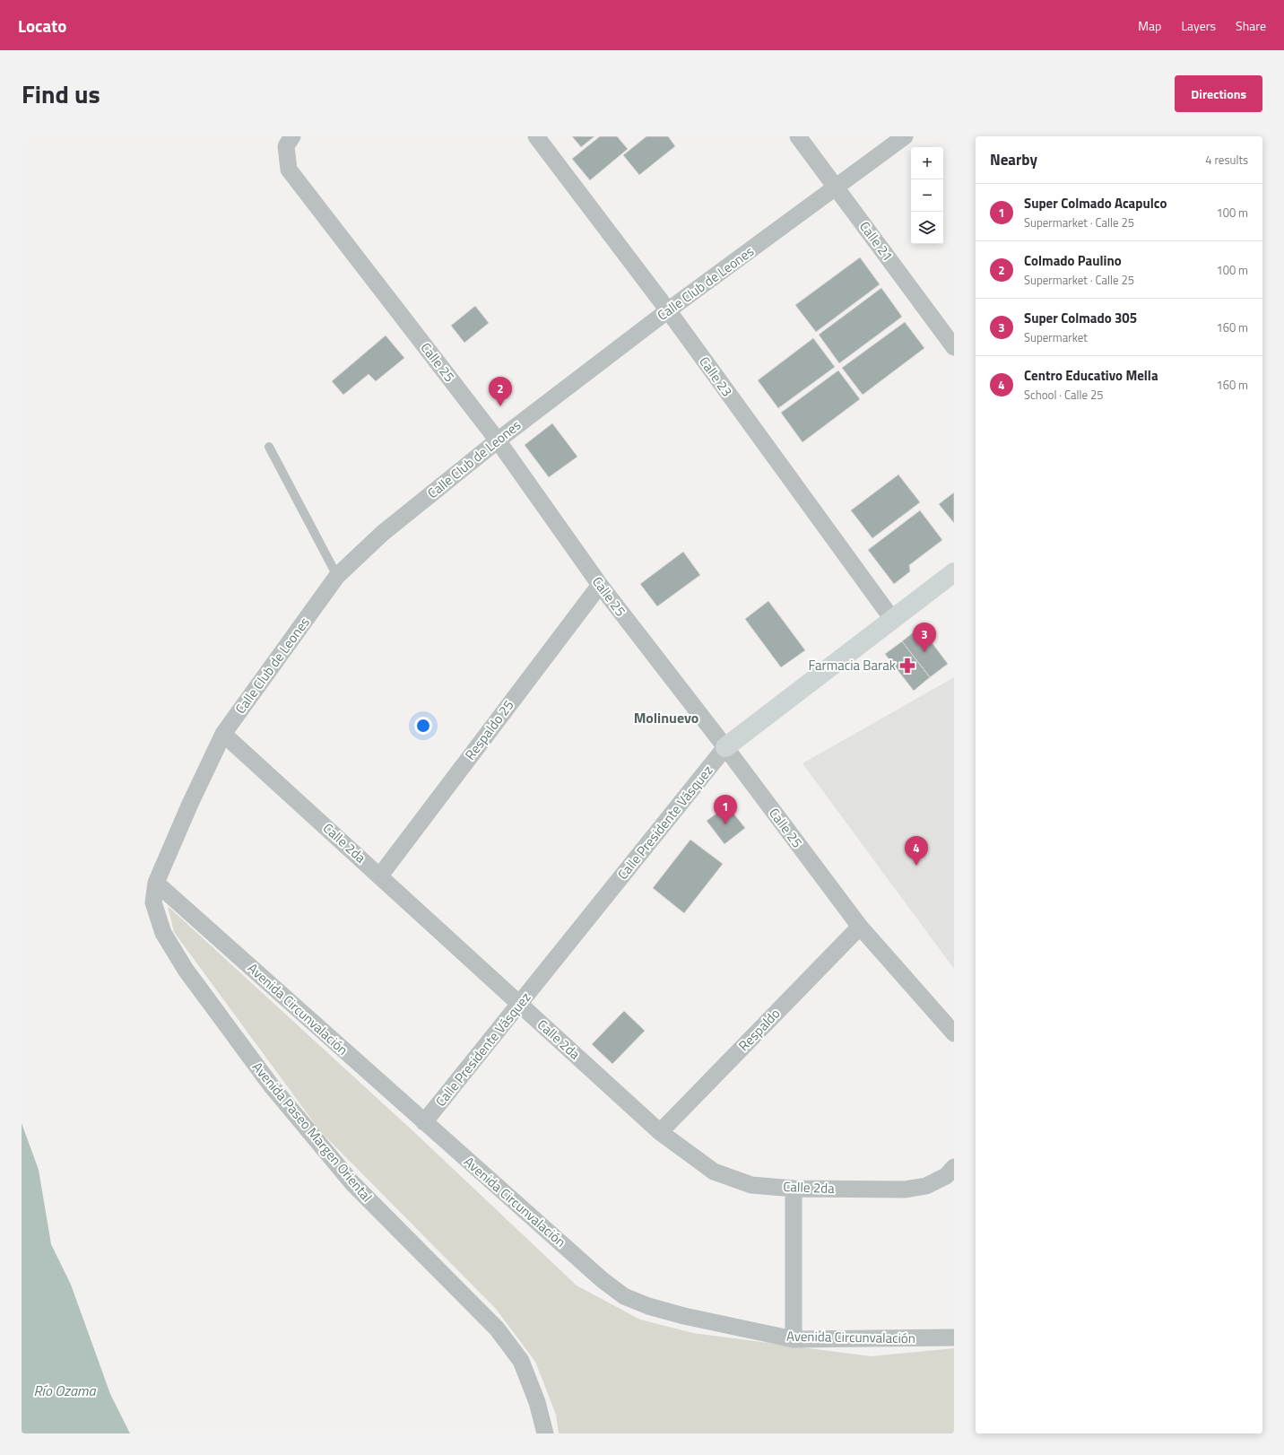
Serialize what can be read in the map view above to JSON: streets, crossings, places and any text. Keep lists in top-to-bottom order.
{
  "streets": {
    "street": [
      "Calle 21",
      "Calle Club de Leones",
      "Calle 25",
      "Calle 23",
      "Respaldo 25",
      "Calle Presidente Vásquez",
      "Calle 2da",
      "Avenida Circunvalación",
      "Respaldo",
      "Avenida Paseo Margen Oriental"
    ]
  },
  "crossings": [
    ["Calle 21", "Calle Club de Leones"],
    ["Calle Club de Leones", "Calle 25"],
    ["Calle Club de Leones", "Calle 23"],
    ["Calle Club de Leones", "Calle 2da"],
    ["Calle Club de Leones", "Avenida Circunvalación"],
    ["Calle Club de Leones", "Avenida Paseo Margen Oriental"],
    ["Calle 25", "Respaldo 25"],
    ["Calle 25", "Calle Presidente Vásquez"],
    ["Calle 25", "Respaldo"],
    ["Calle 23", "Calle Presidente Vásquez"],
    ["Respaldo 25", "Calle 2da"],
    ["Calle Presidente Vásquez", "Calle 2da"],
    ["Calle Presidente Vásquez", "Avenida Circunvalación"],
    ["Calle 2da", "Respaldo"],
    ["Avenida Circunvalación", "Avenida Paseo Margen Oriental"]
  ],
  "districts": ["Molinuevo"],
  "water": ["Río Ozama"],
  "places": {
    "pharmacy": ["Farmacia Barak"]
  },
  "page": {
    "header": "Locato",
    "nav": ["Map", "Layers", "Share"],
    "title": "Find us",
    "buttons": "Directions",
    "heading": ["Nearby", "4 results"],
    "map_buttons": ["+", "−"],
    "list": [
      {
        "mark": "1",
        "name": "Super Colmado Acapulco",
        "note": "Supermarket · Calle 25",
        "value": "100 m"
      },
      {
        "mark": "2",
        "name": "Colmado Paulino",
        "note": "Supermarket · Calle 25",
        "value": "100 m"
      },
      {
        "mark": "3",
        "name": "Super Colmado 305",
        "note": "Supermarket",
        "value": "160 m"
      },
      {
        "mark": "4",
        "name": "Centro Educativo Mella",
        "note": "School · Calle 25",
        "value": "160 m"
      }
    ],
    "pins": [
      "2",
      "3",
      "1",
      "4"
    ]
  }
}
